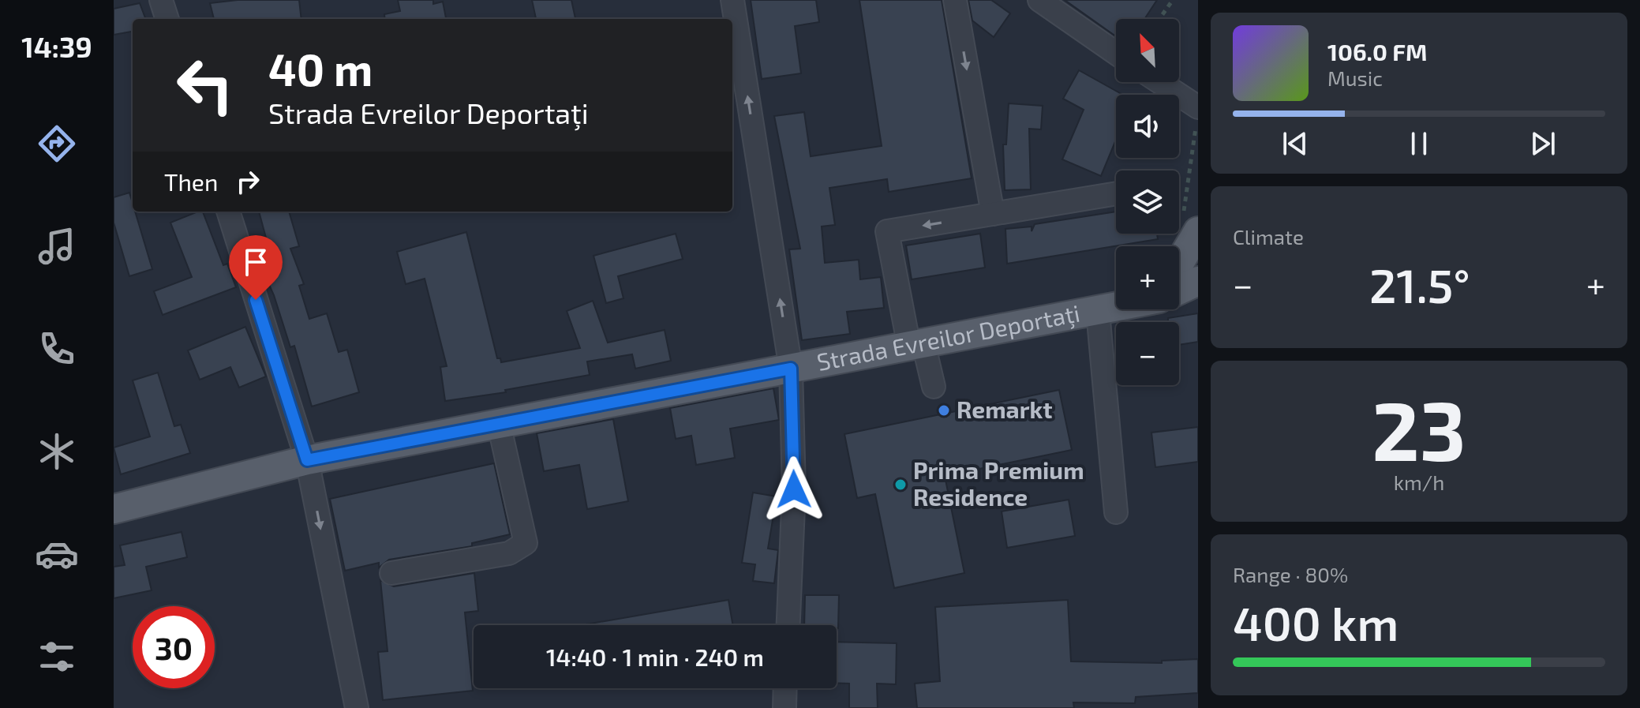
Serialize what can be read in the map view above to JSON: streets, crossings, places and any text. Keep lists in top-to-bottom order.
{
  "streets": {
    "main road": ["Strada Evreilor Deportaţi"]
  },
  "places": ["Remarkt", "Prima Premium Residence"],
  "north": "top left",
  "page": {
    "tabs": "14:39",
    "map_buttons": ["+", "−"],
    "turn": ["40 m", "Strada Evreilor Deportaţi"],
    "song": ["106.0 FM", "Music"],
    "then": "Then",
    "tile": [
      "Climate",
      ["23", "km/h"],
      ["Range · 80%", "400 km"]
    ],
    "heat": ["−", "21.5°", "+"],
    "limit": "30",
    "trip": "14:40 · 1 min · 240 m"
  }
}
